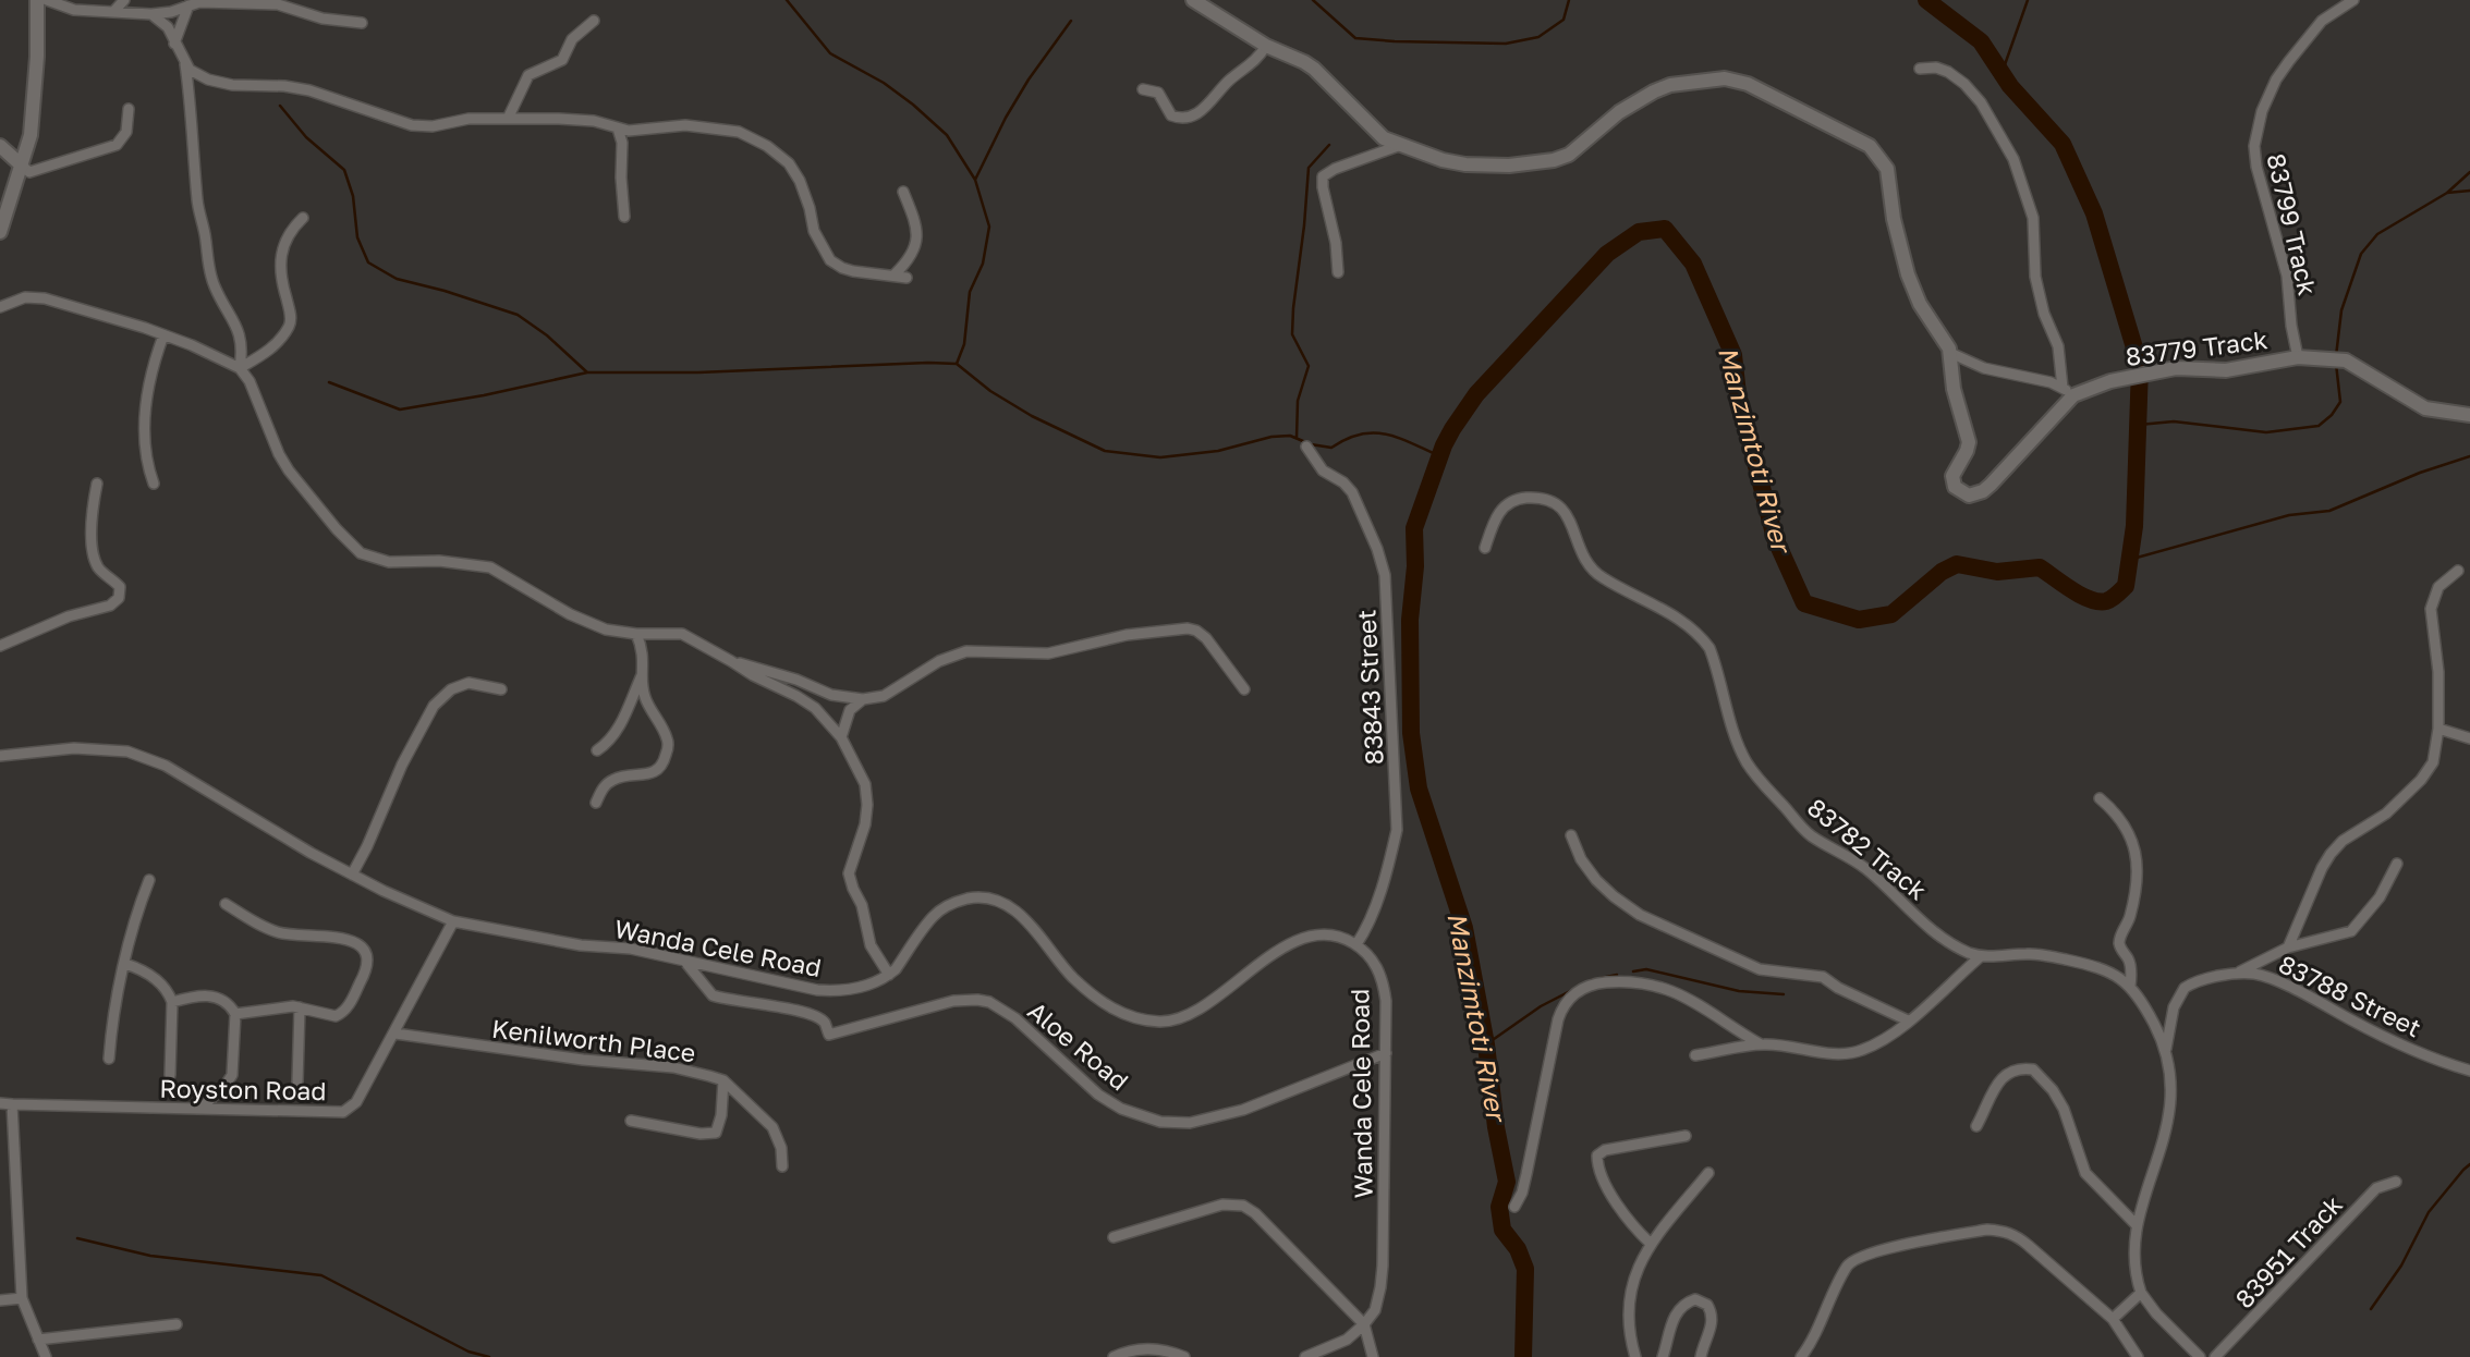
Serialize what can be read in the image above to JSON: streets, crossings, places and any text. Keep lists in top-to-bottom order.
{
  "streets": {
    "street": [
      "83799 Track",
      "83779 Track",
      "83843 Street",
      "83782 Track",
      "Wanda Cele Road",
      "83788 Street",
      "Kenilworth Place",
      "Aloe Road",
      "Royston Road",
      "83951 Track"
    ]
  },
  "crossings": [
    ["83799 Track", "83779 Track"],
    ["83843 Street", "Wanda Cele Road"],
    ["83782 Track", "83788 Street"],
    ["Wanda Cele Road", "Aloe Road"],
    ["Wanda Cele Road", "Royston Road"],
    ["Kenilworth Place", "Royston Road"]
  ],
  "water": ["Manzimtoti River"]
}
